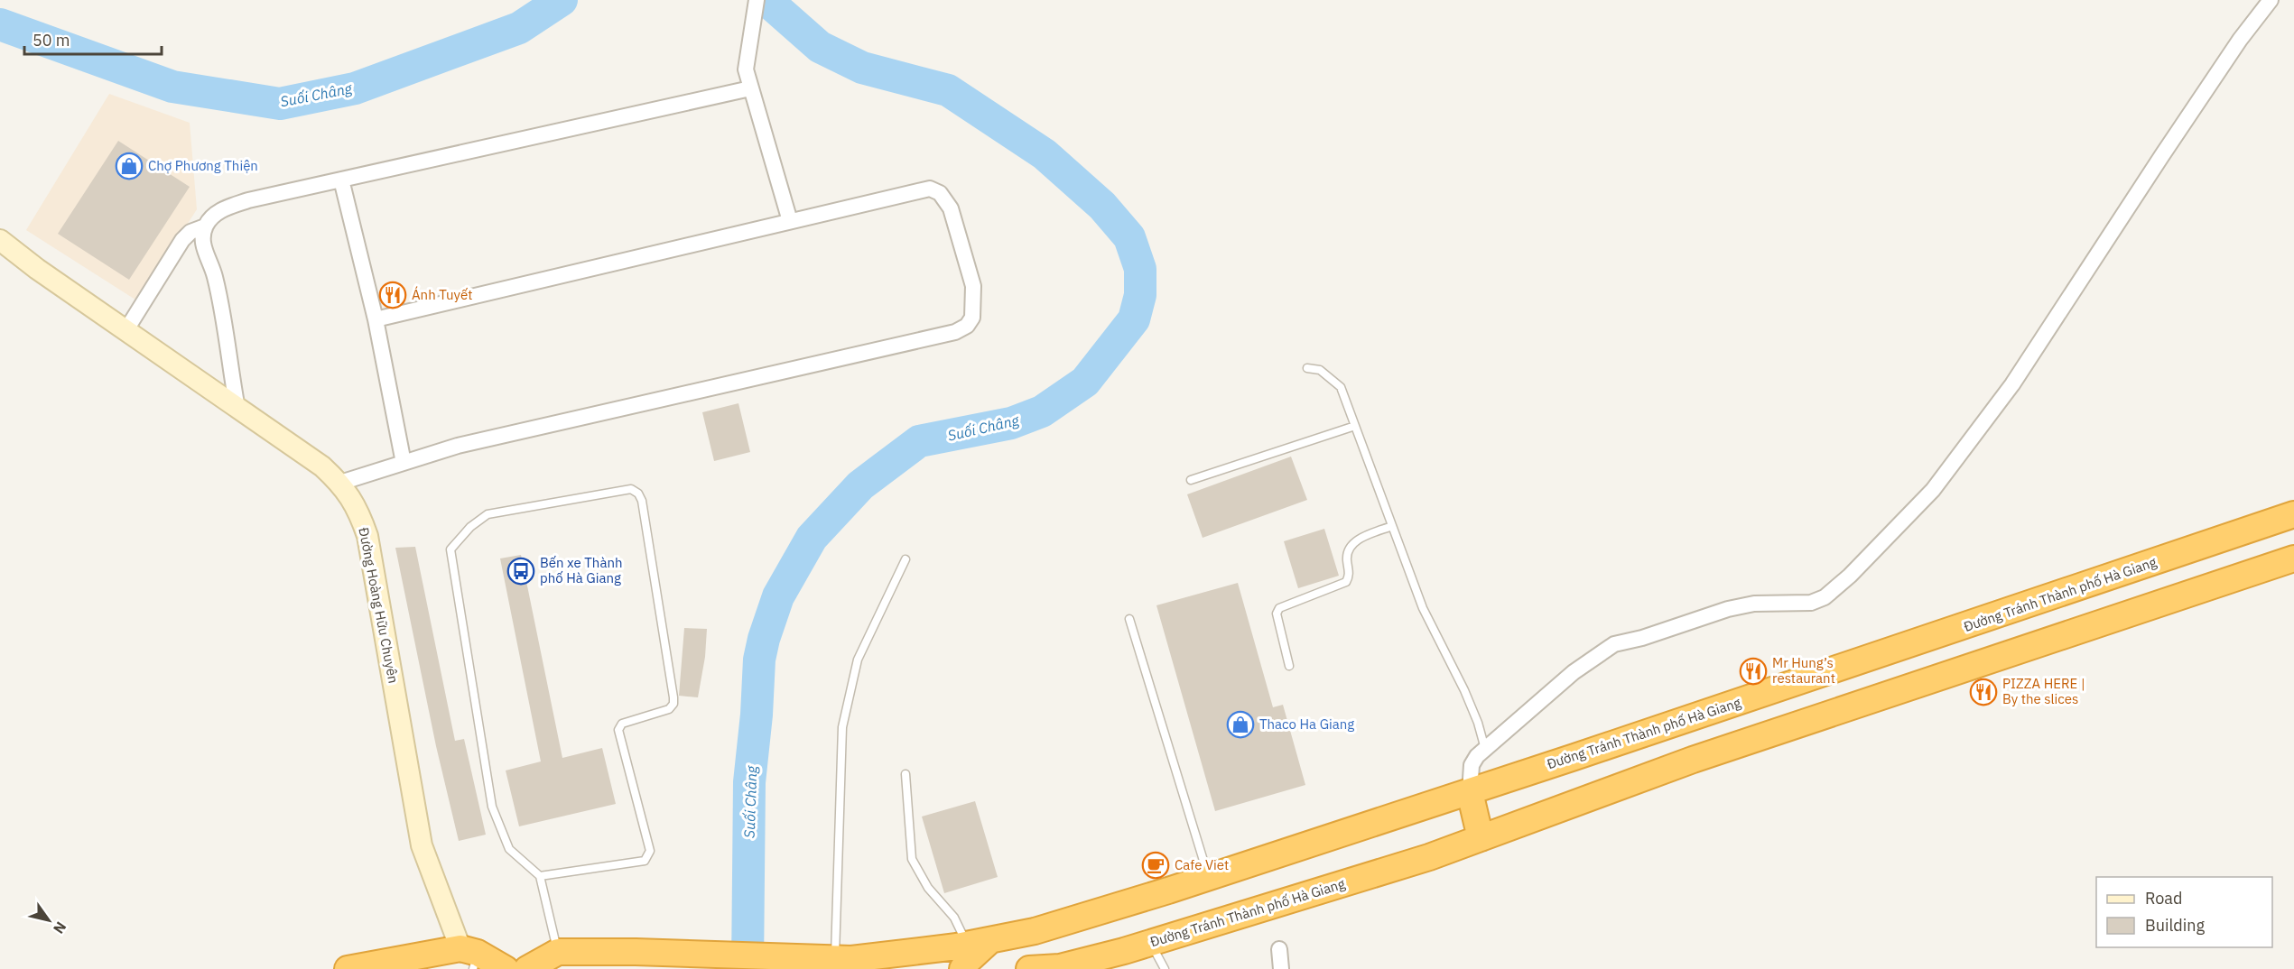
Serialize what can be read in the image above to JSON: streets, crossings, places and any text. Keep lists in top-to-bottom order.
{
  "streets": {
    "highway": ["Đường Tránh Thành phố Hà Giang"],
    "street": ["Đường Hoàng Hữu Chuyên"]
  },
  "water": ["Suối Châng"],
  "places": {
    "shop": ["Chợ Phương Thiện", "Thaco Ha Giang"],
    "restaurant": ["Ánh Tuyết", "Mr Hung’s restaurant", "PIZZA HERE | By the slices"],
    "bus stop": ["Bến xe Thành phố Hà Giang"],
    "cafe": ["Cafe Viet"]
  },
  "legend": ["Road", "Building"],
  "scale_bar": "50 m",
  "north": "bottom right"
}
